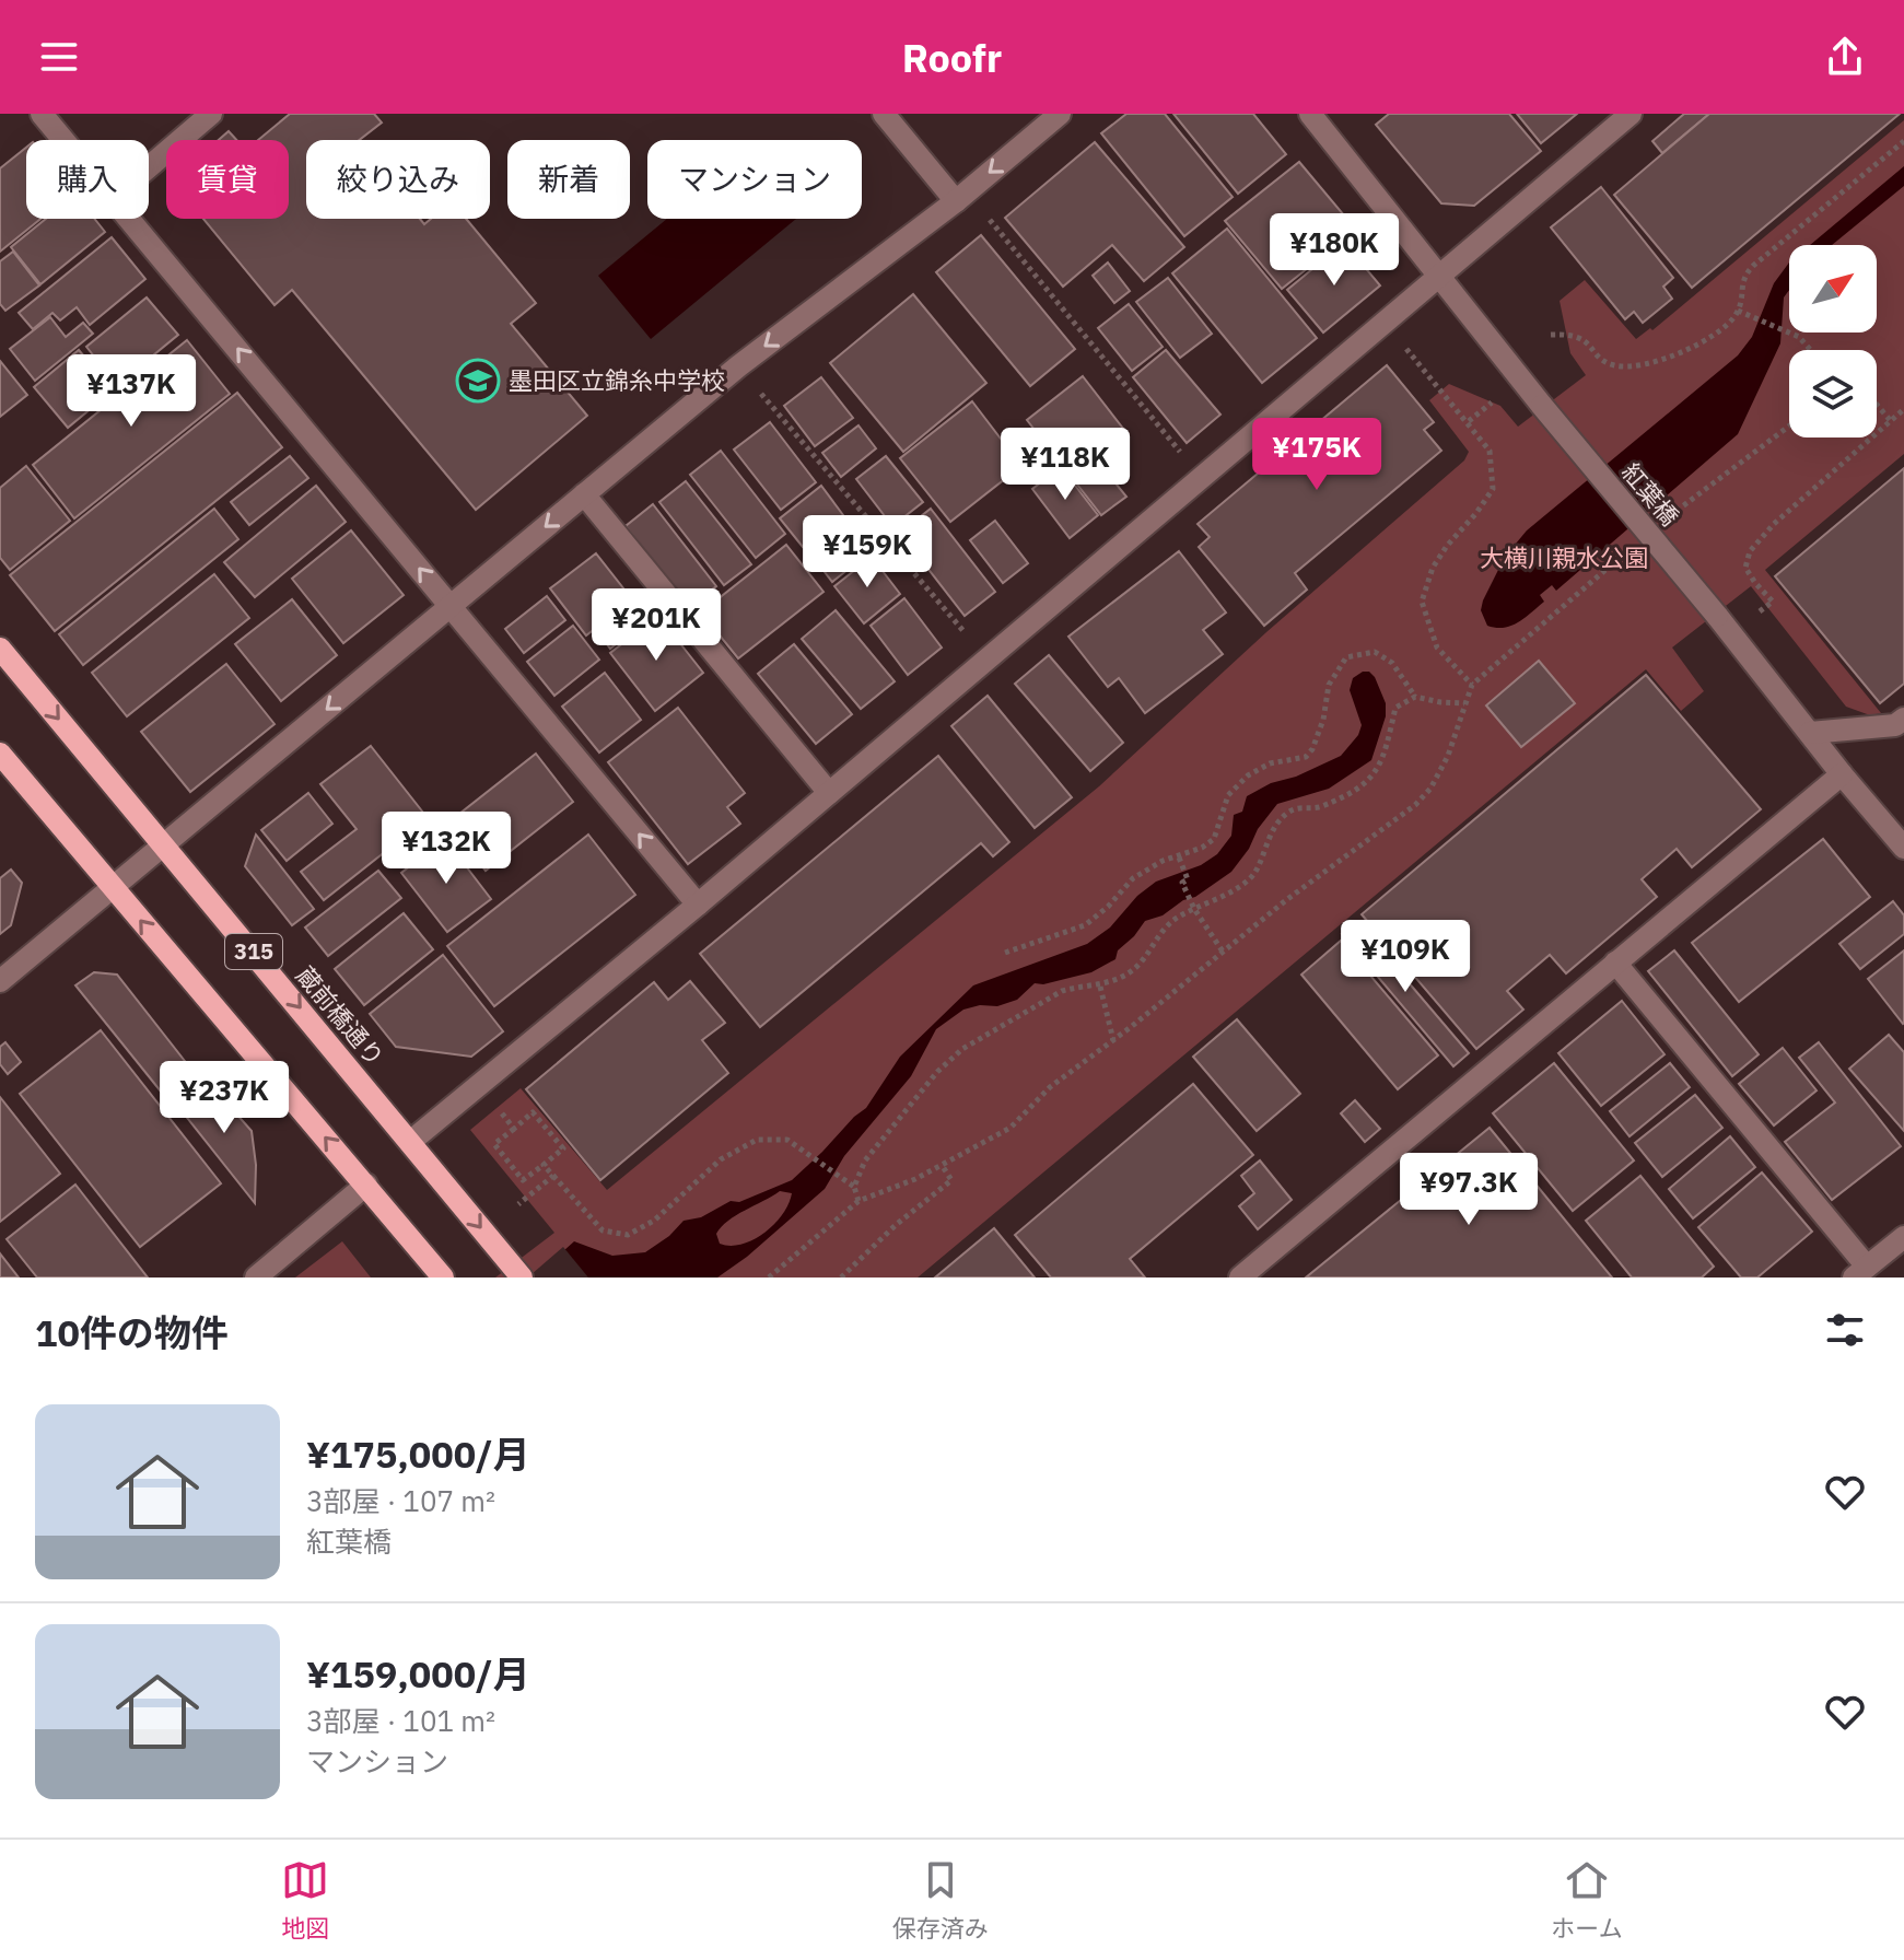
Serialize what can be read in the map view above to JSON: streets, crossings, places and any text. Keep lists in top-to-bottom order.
{
  "streets": {
    "main road": ["315", "蔵前橋通り"],
    "street": ["紅葉橋"]
  },
  "parks": ["大横川親水公園"],
  "places": {
    "school or university": ["墨田区立錦糸中学校"]
  },
  "north": "top right",
  "page": {
    "header": "Roofr",
    "chip": [
      "購入",
      "賃貸",
      "絞り込み",
      "新着",
      "マンション"
    ],
    "price": [
      "¥180K",
      "¥137K",
      "¥175K",
      "¥118K",
      "¥159K",
      "¥201K",
      "¥132K",
      "¥109K",
      "¥237K",
      "¥97.3K"
    ],
    "heading": "10件の物件",
    "list": [
      {
        "name": "¥175,000/月",
        "note": "3部屋 · 107 m² · 紅葉橋"
      },
      {
        "name": "¥159,000/月",
        "note": "3部屋 · 101 m² · マンション"
      }
    ],
    "tabs": ["地図", "保存済み", "ホーム"]
  }
}
